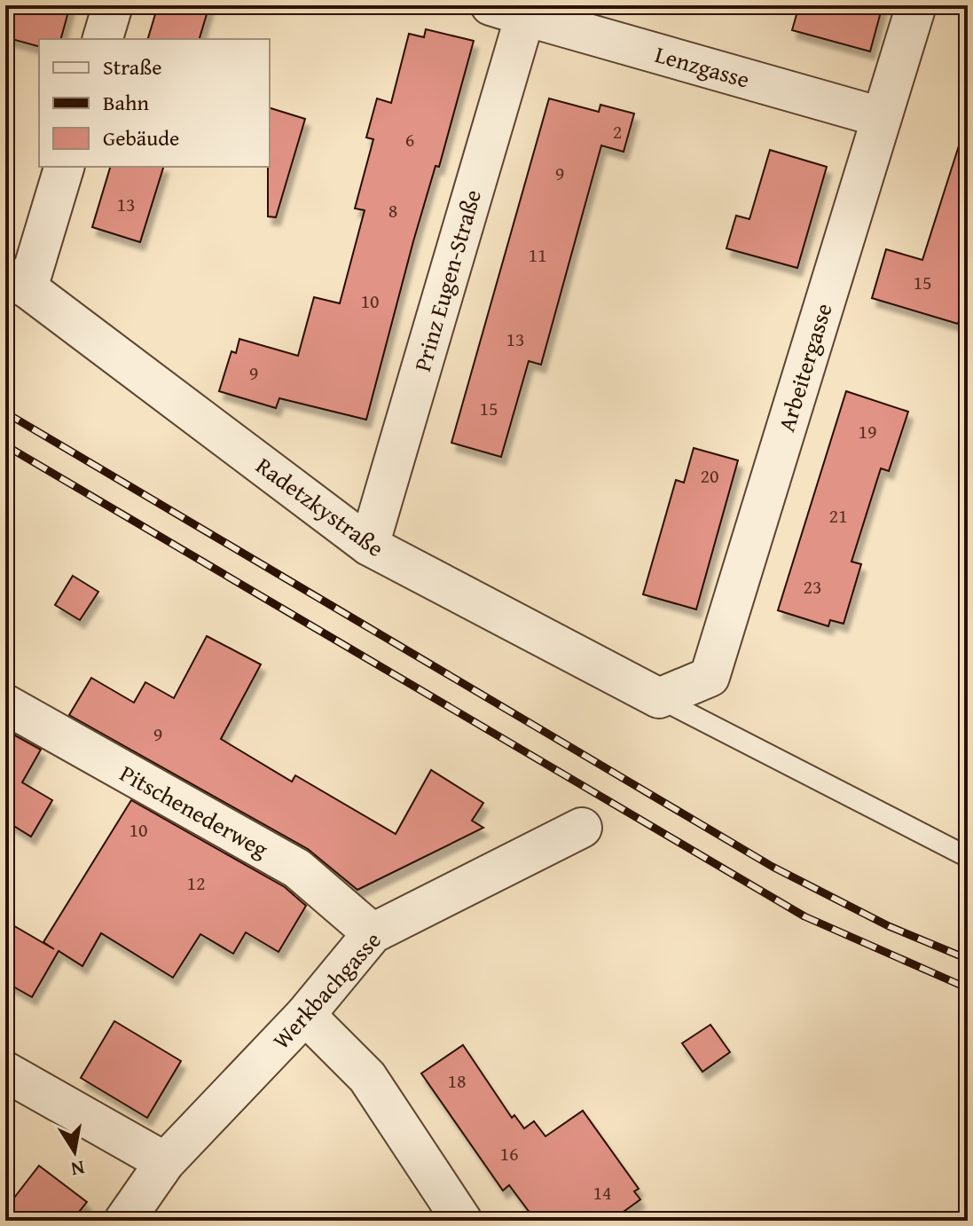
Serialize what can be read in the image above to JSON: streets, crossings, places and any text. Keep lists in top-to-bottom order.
{
  "streets": {
    "street": [
      "Lenzgasse",
      "Prinz Eugen-Straße",
      "Arbeitergasse",
      "Radetzkystraße",
      "Pitschenederweg",
      "Werkbachgasse"
    ]
  },
  "crossings": [
    ["Lenzgasse", "Prinz Eugen-Straße"],
    ["Lenzgasse", "Arbeitergasse"],
    ["Prinz Eugen-Straße", "Radetzkystraße"],
    ["Arbeitergasse", "Radetzkystraße"],
    ["Pitschenederweg", "Werkbachgasse"]
  ],
  "house_numbers": [
    "2",
    "6",
    "9",
    "13",
    "8",
    "11",
    "15",
    "10",
    "13",
    "9",
    "15",
    "19",
    "20",
    "21",
    "23",
    "9",
    "10",
    "12",
    "18",
    "16",
    "14"
  ],
  "legend": ["Straße", "Bahn", "Gebäude"],
  "north": "bottom"
}
